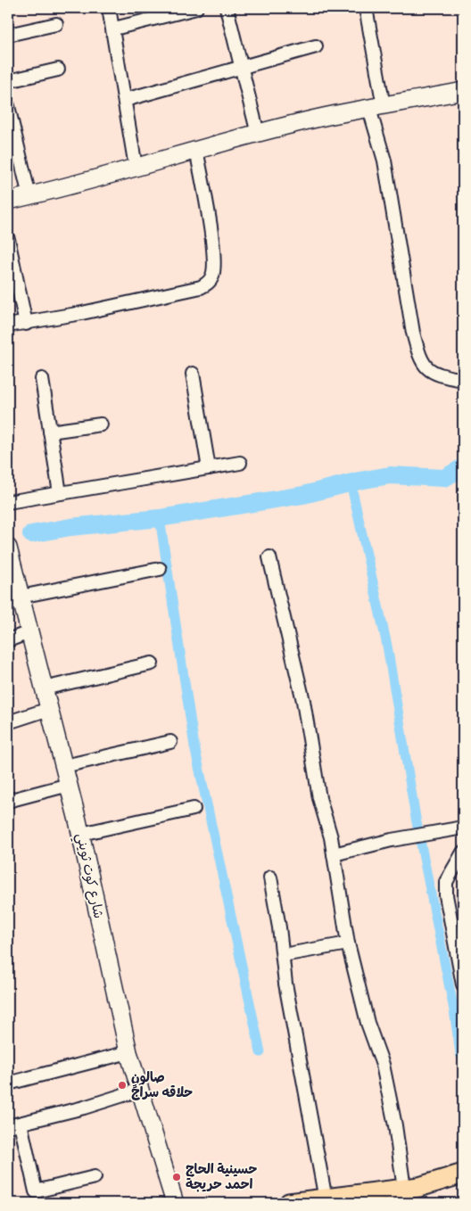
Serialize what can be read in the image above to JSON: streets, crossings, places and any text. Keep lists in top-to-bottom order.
{
  "streets": {
    "main road": ["شارع كوت ثويني"]
  },
  "places": ["صالون حلاقه سراجً", "حسينية الحاج احمد حريجة"]
}
